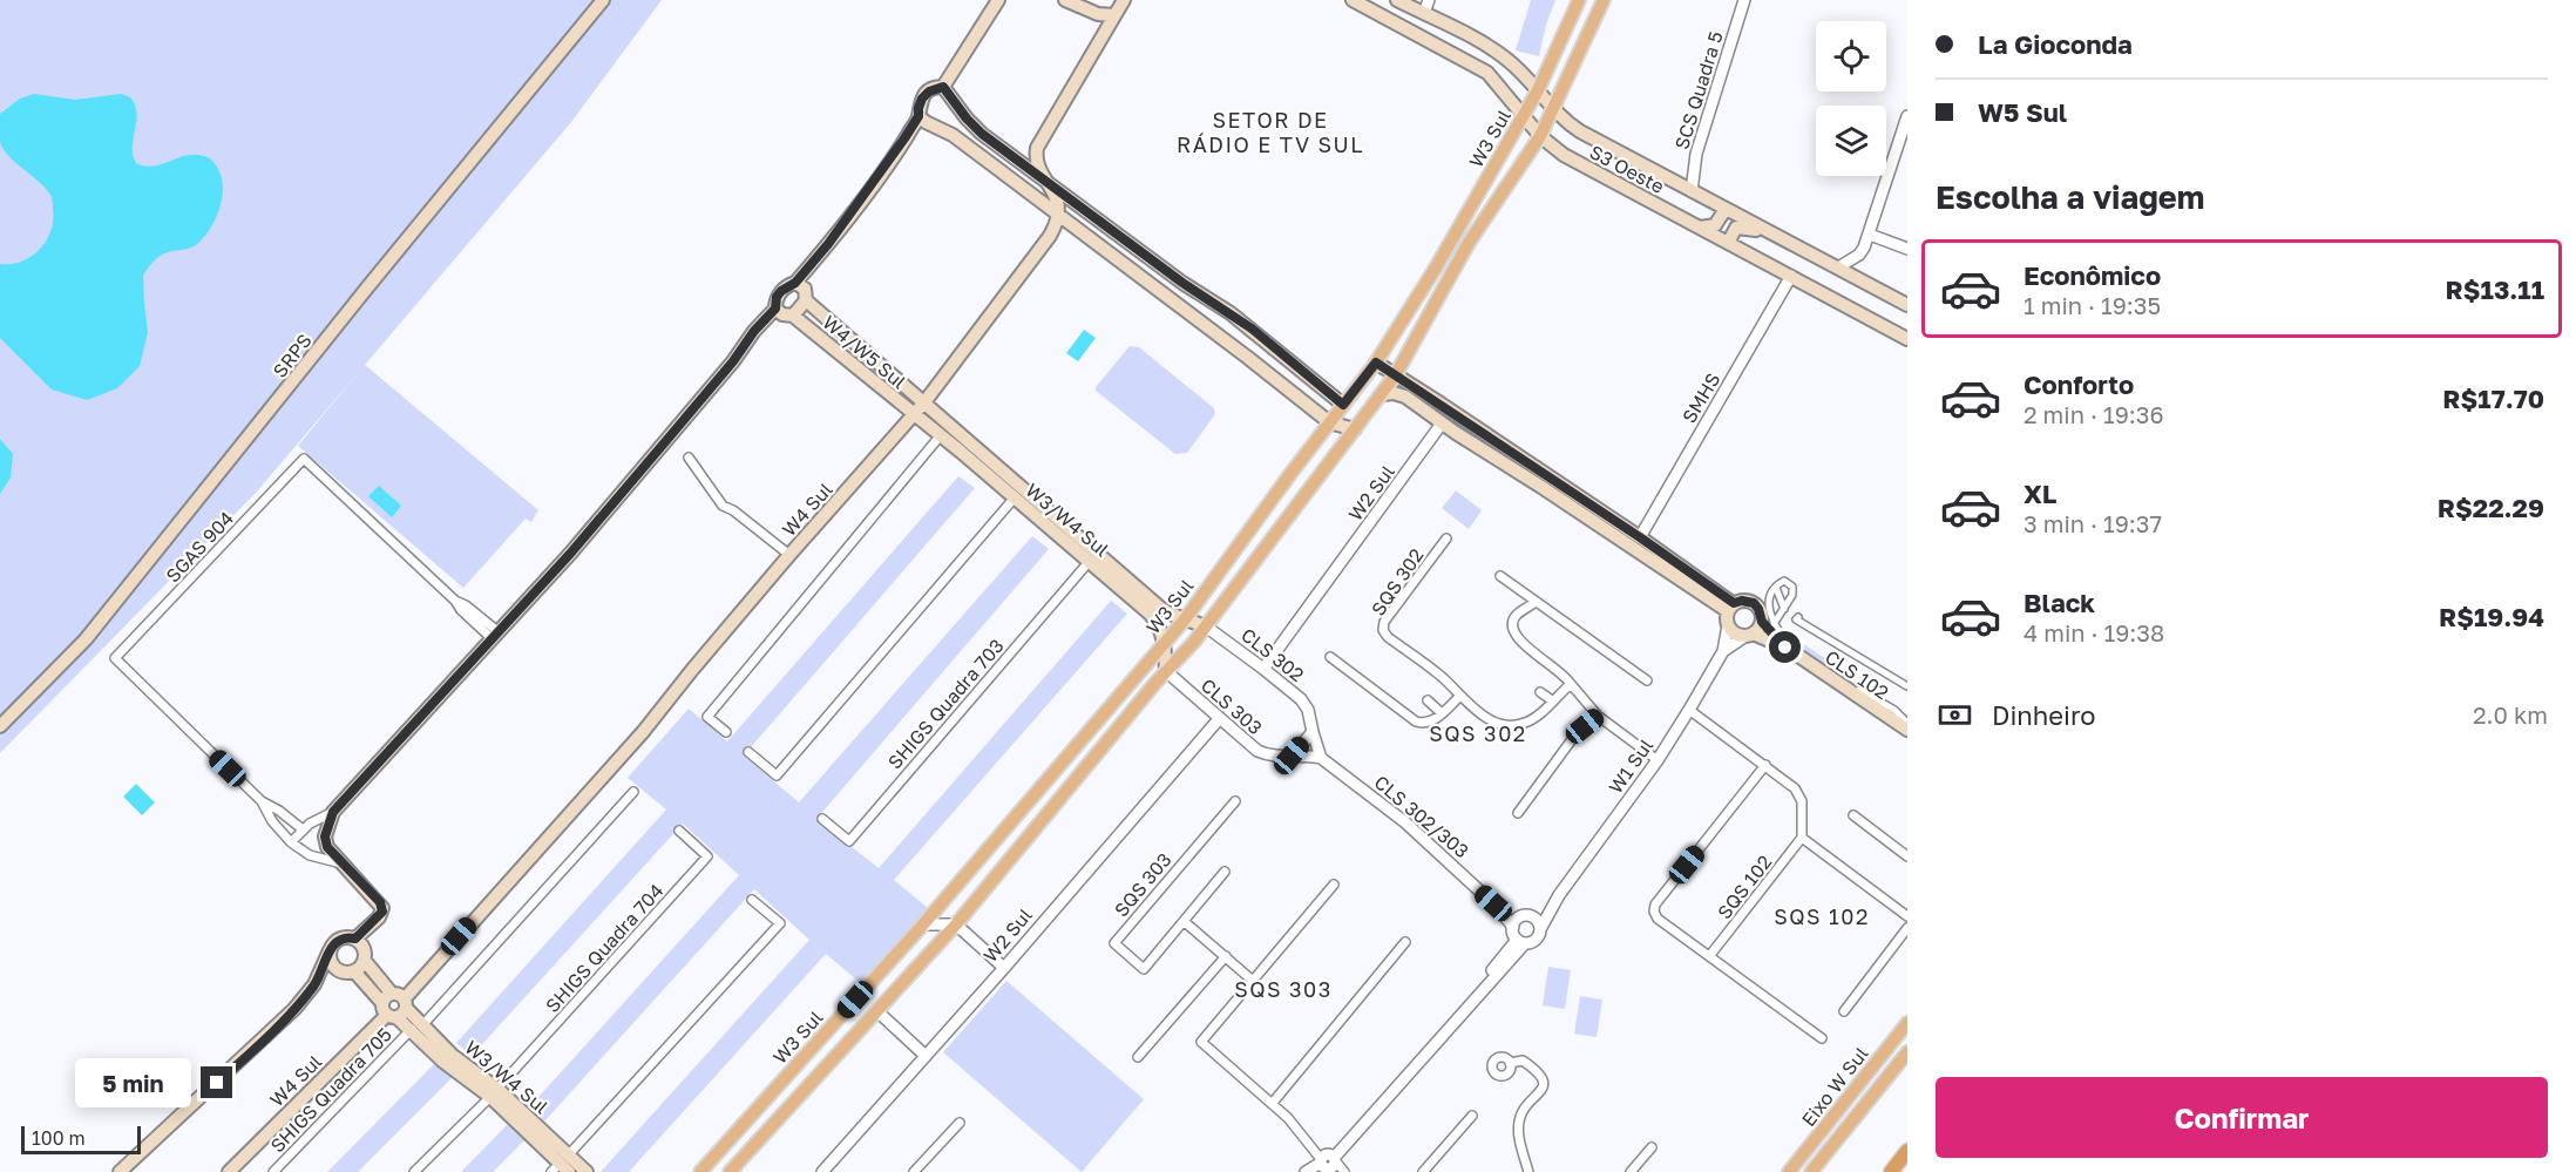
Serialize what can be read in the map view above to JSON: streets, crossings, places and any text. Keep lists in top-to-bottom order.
{
  "streets": {
    "main road": [
      "W3 Sul",
      "S3 Oeste",
      "W4/W5 Sul",
      "SRPS",
      "W4 Sul",
      "W3/W4 Sul",
      "CLS 102",
      "Eixo W Sul"
    ],
    "street": [
      "SCS Quadra 5",
      "SMHS",
      "W2 Sul",
      "SGAS 904",
      "SQS 302",
      "CLS 302",
      "SHIGS Quadra 703",
      "CLS 303",
      "W1 Sul",
      "CLS 302/303",
      "SQS 303",
      "SQS 102",
      "SHIGS Quadra 704",
      "SHIGS Quadra 705"
    ]
  },
  "crossings": [
    ["SCS Quadra 5", "S3 Oeste"],
    ["W3 Sul", "S3 Oeste"],
    ["W3 Sul", "W3/W4 Sul"],
    ["W3 Sul", "CLS 302"],
    ["W3 Sul", "CLS 303"],
    ["S3 Oeste", "SMHS"],
    ["W4/W5 Sul", "W4 Sul"],
    ["W4/W5 Sul", "W3/W4 Sul"],
    ["W2 Sul", "CLS 302"],
    ["W2 Sul", "CLS 303"],
    ["W4 Sul", "W3/W4 Sul"],
    ["W3/W4 Sul", "CLS 302"],
    ["W3/W4 Sul", "SHIGS Quadra 703"],
    ["W3/W4 Sul", "CLS 303"],
    ["W3/W4 Sul", "SHIGS Quadra 704"],
    ["W3/W4 Sul", "SHIGS Quadra 705"],
    ["CLS 302", "CLS 303"],
    ["CLS 302", "CLS 302/303"],
    ["CLS 102", "W1 Sul"],
    ["CLS 303", "CLS 302/303"],
    ["W1 Sul", "CLS 302/303"]
  ],
  "districts": [
    "SETOR DE RÁDIO E TV SUL",
    "SQS 302",
    "SQS 102",
    "SQS 303"
  ],
  "scale_bar": "100 m",
  "page": {
    "banner": ["La Gioconda", "W5 Sul"],
    "heading": "Escolha a viagem",
    "list": [
      {
        "name": "Econômico",
        "note": "1 min · 19:35",
        "value": "R$13.11"
      },
      {
        "name": "Conforto",
        "note": "2 min · 19:36",
        "value": "R$17.70"
      },
      {
        "name": "XL",
        "note": "3 min · 19:37",
        "value": "R$22.29"
      },
      {
        "name": "Black",
        "note": "4 min · 19:38",
        "value": "R$19.94"
      }
    ],
    "pay": ["Dinheiro", "2.0 km"],
    "bubble": "5 min",
    "buttons": "Confirmar",
    "scale": "100 m"
  }
}
